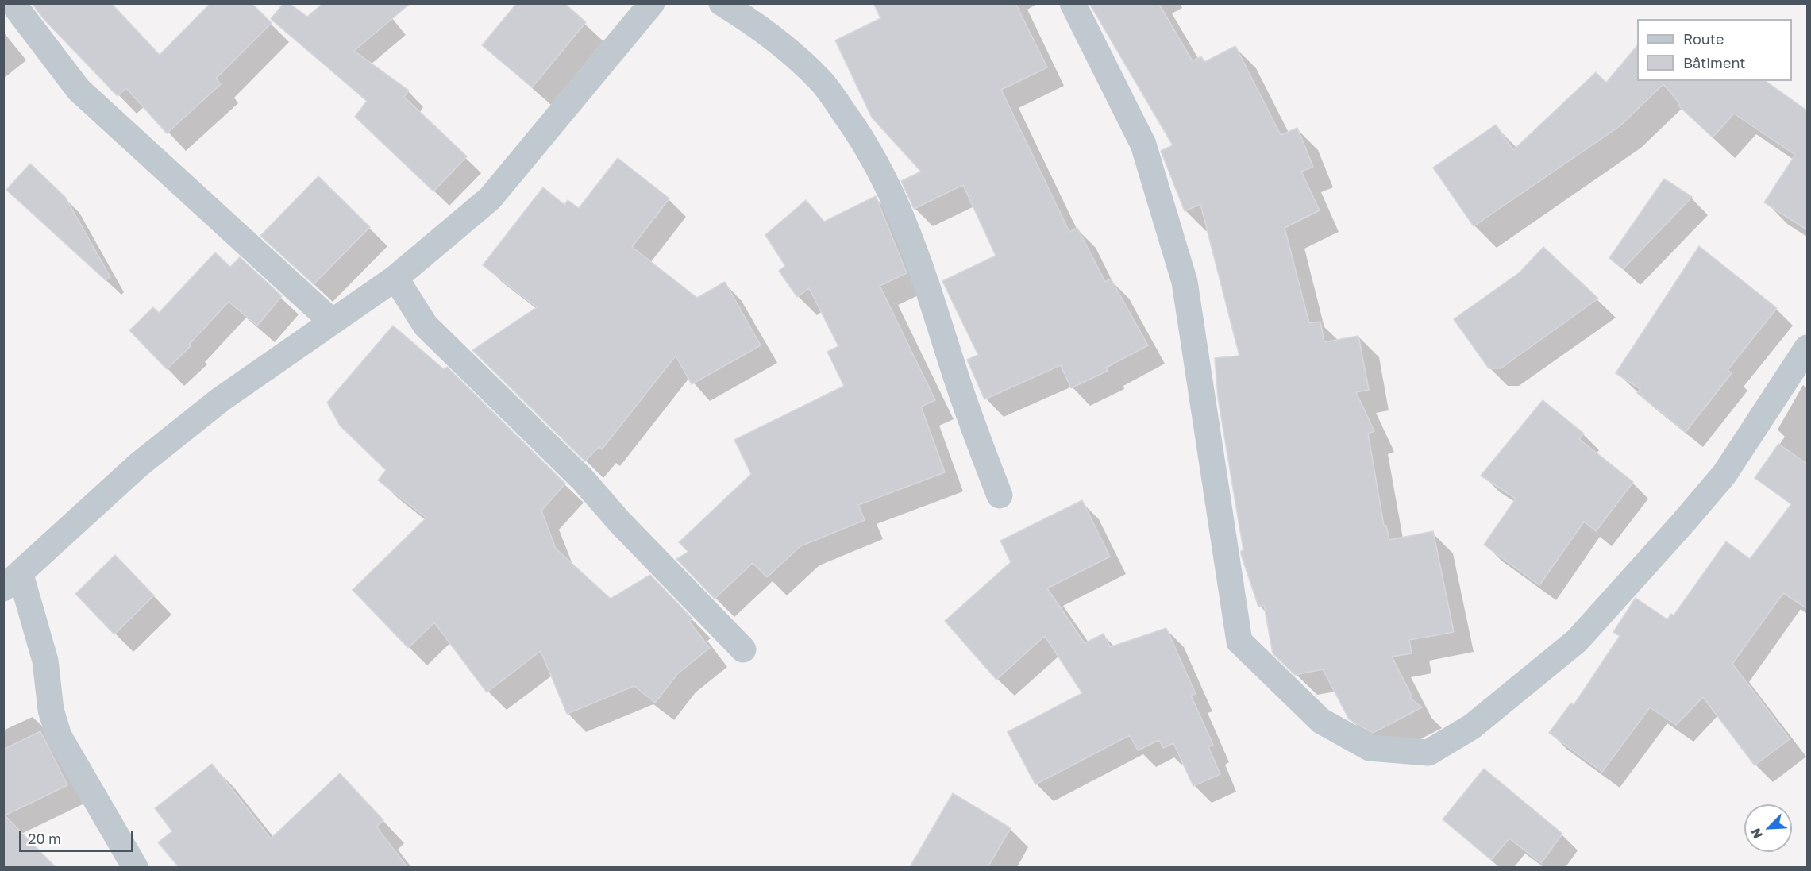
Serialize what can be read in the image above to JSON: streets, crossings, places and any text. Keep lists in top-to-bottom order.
{
  "legend": ["Route", "Bâtiment"],
  "scale_bar": "20 m",
  "north": "bottom left"
}
